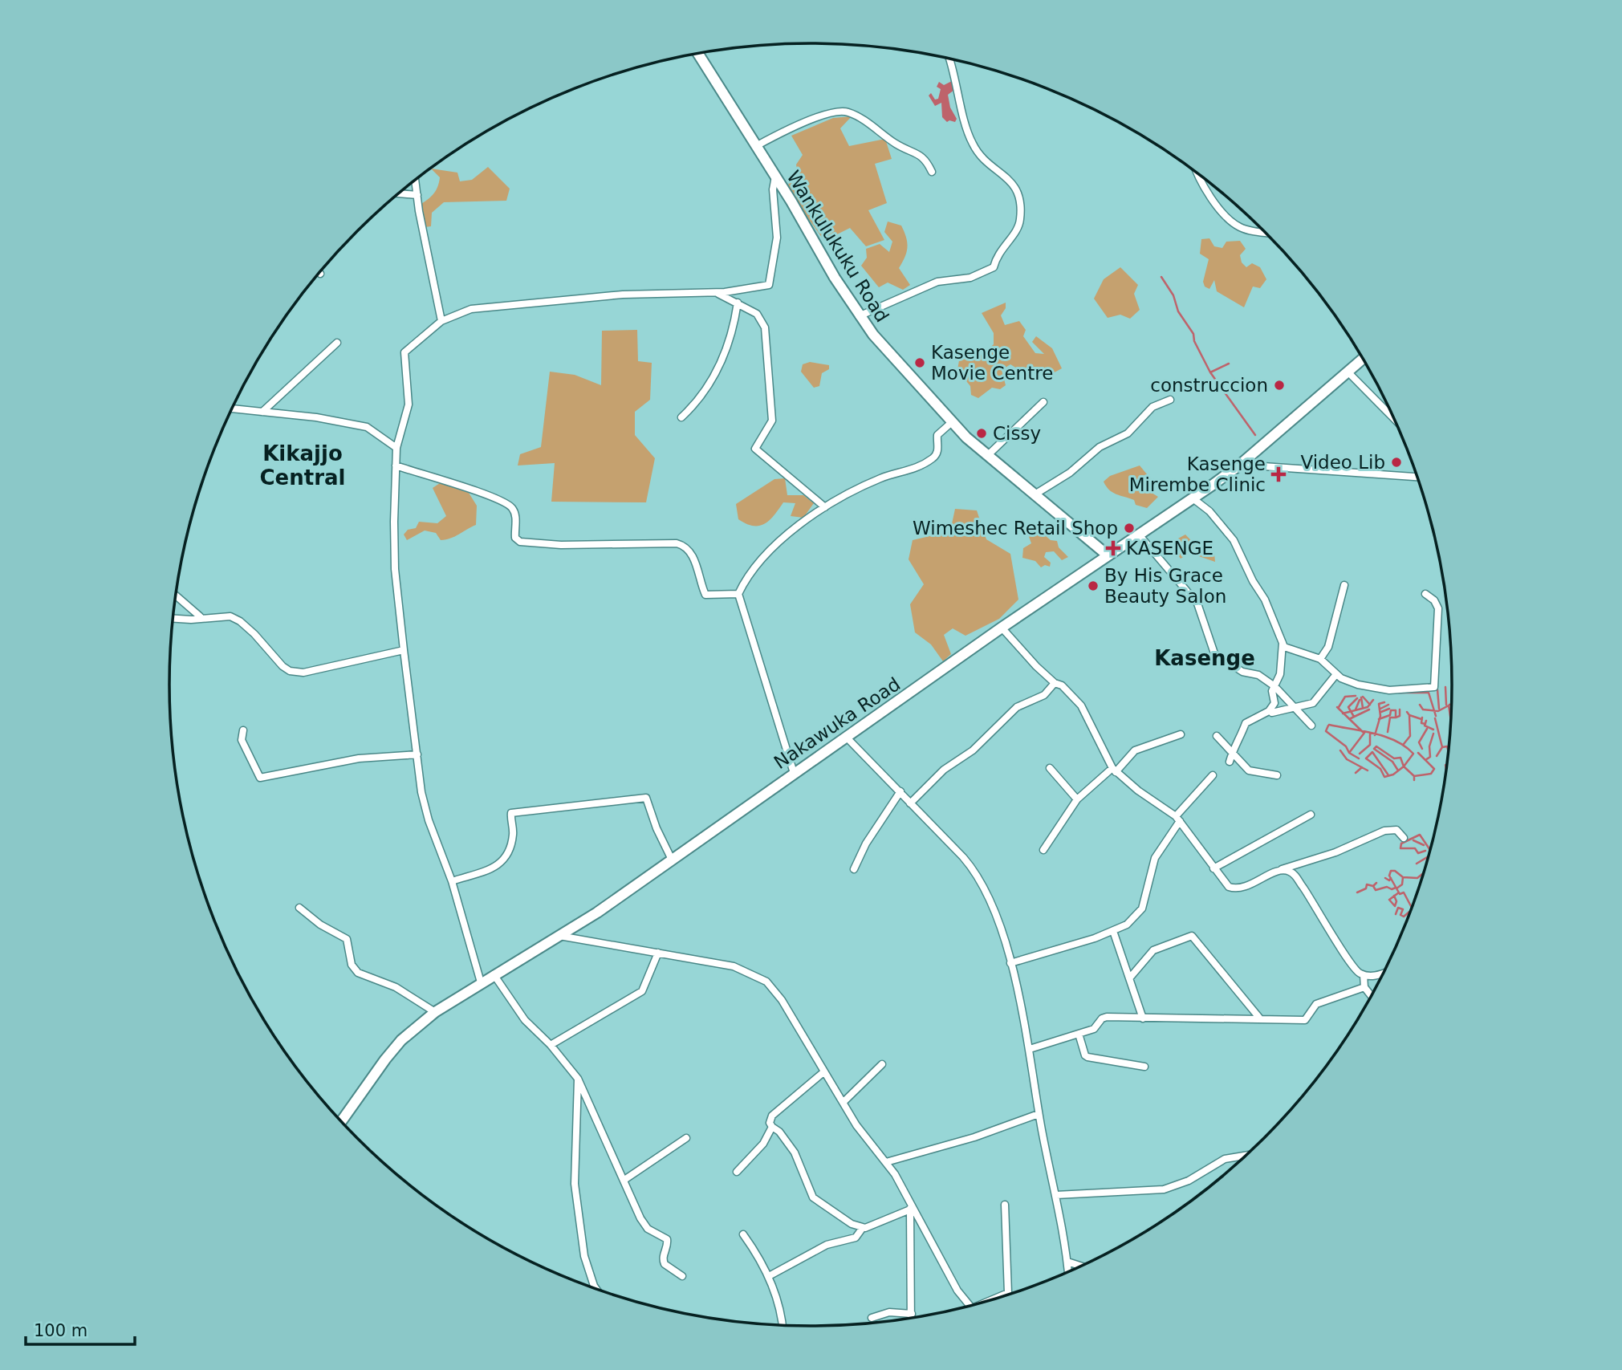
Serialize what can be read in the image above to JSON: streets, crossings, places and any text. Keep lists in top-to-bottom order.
{
  "streets": {
    "main road": ["Wankulukuku Road", "Nakawuka Road"]
  },
  "crossings": [
    ["Wankulukuku Road", "Nakawuka Road"]
  ],
  "districts": ["Kikajjo Central", "Kasenge"],
  "places": {
    "other": [
      "Kasenge Movie Centre",
      "construccion",
      "Cissy",
      "Video Lib",
      "Wimeshec Retail Shop",
      "By His Grace Beauty Salon"
    ],
    "health": ["Kasenge Mirembe Clinic", "KASENGE"]
  },
  "scale_bar": "100 m"
}
